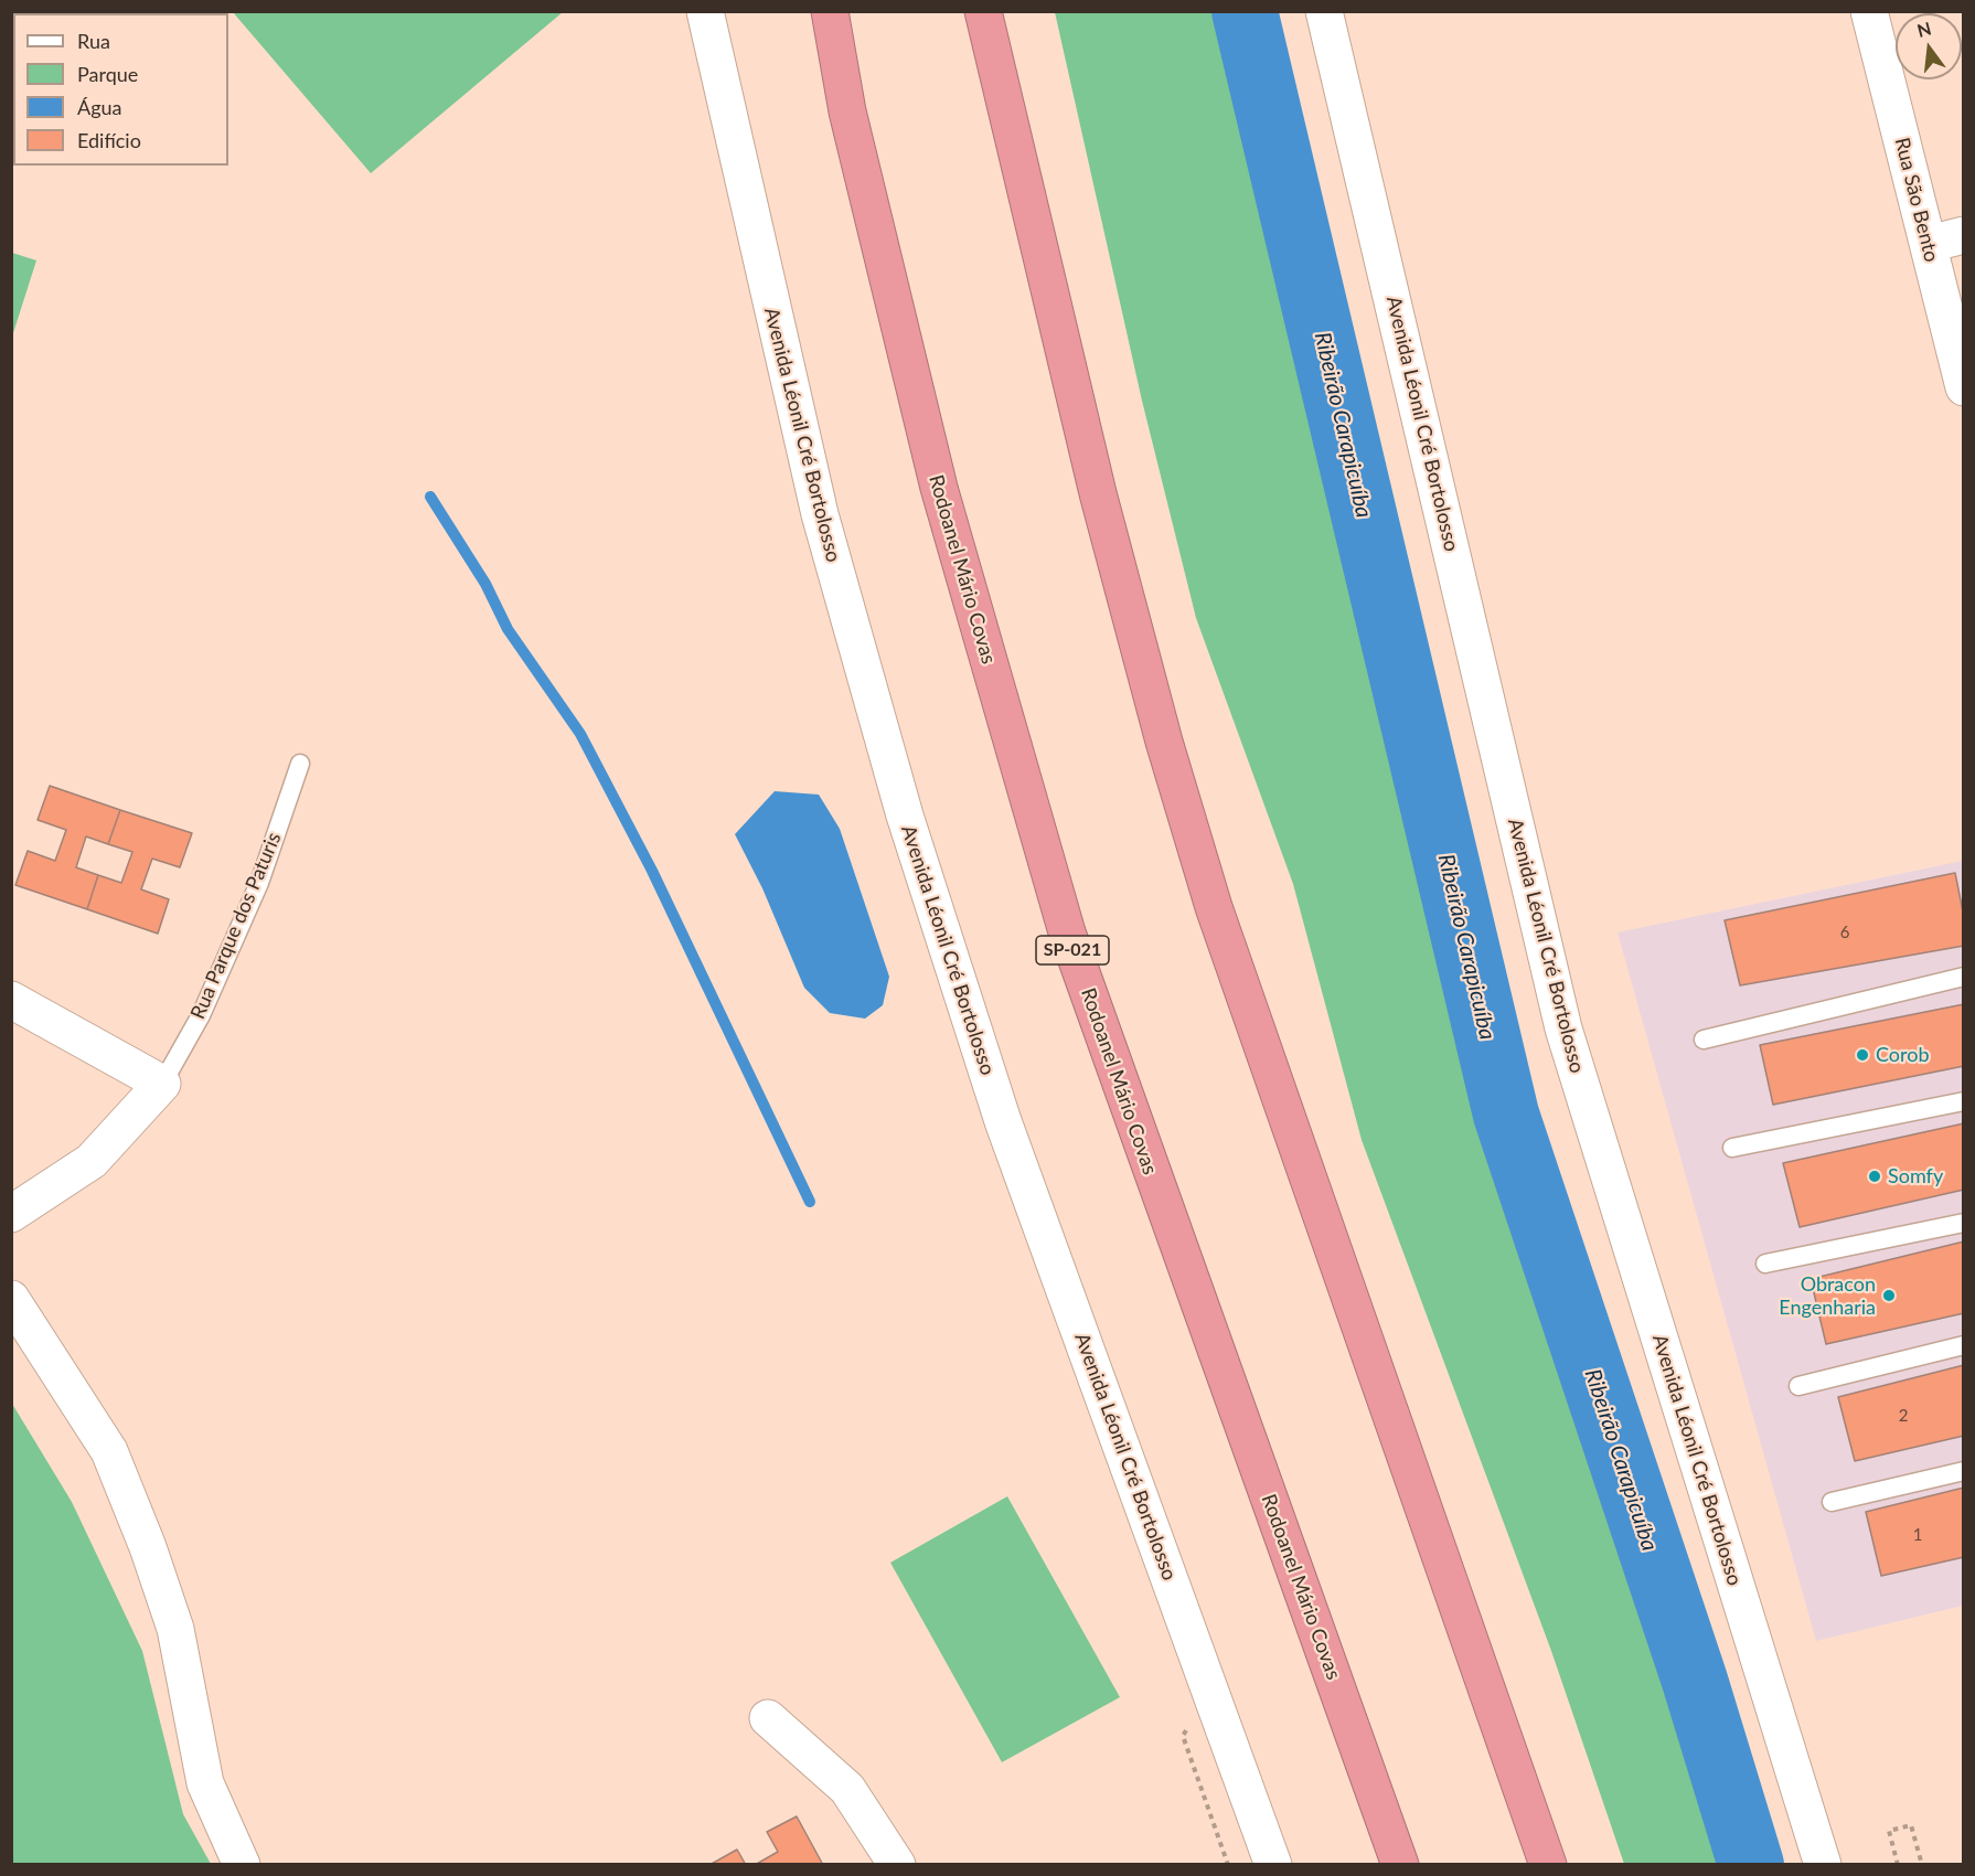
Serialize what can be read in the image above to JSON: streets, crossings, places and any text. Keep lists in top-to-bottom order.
{
  "streets": {
    "highway": ["Rodoanel Mário Covas", "SP-021"],
    "main road": ["Rua São Bento", "Avenida Léonil Cré Bortolosso"],
    "lane": ["Rua Parque dos Paturis"]
  },
  "water": ["Ribeirão Carapicuíba"],
  "places": ["Corob", "Somfy", "Obracon Engenharia"],
  "house_numbers": ["6", "2", "1"],
  "legend": [
    "Rua",
    "Parque",
    "Água",
    "Edifício"
  ],
  "north": "top"
}
